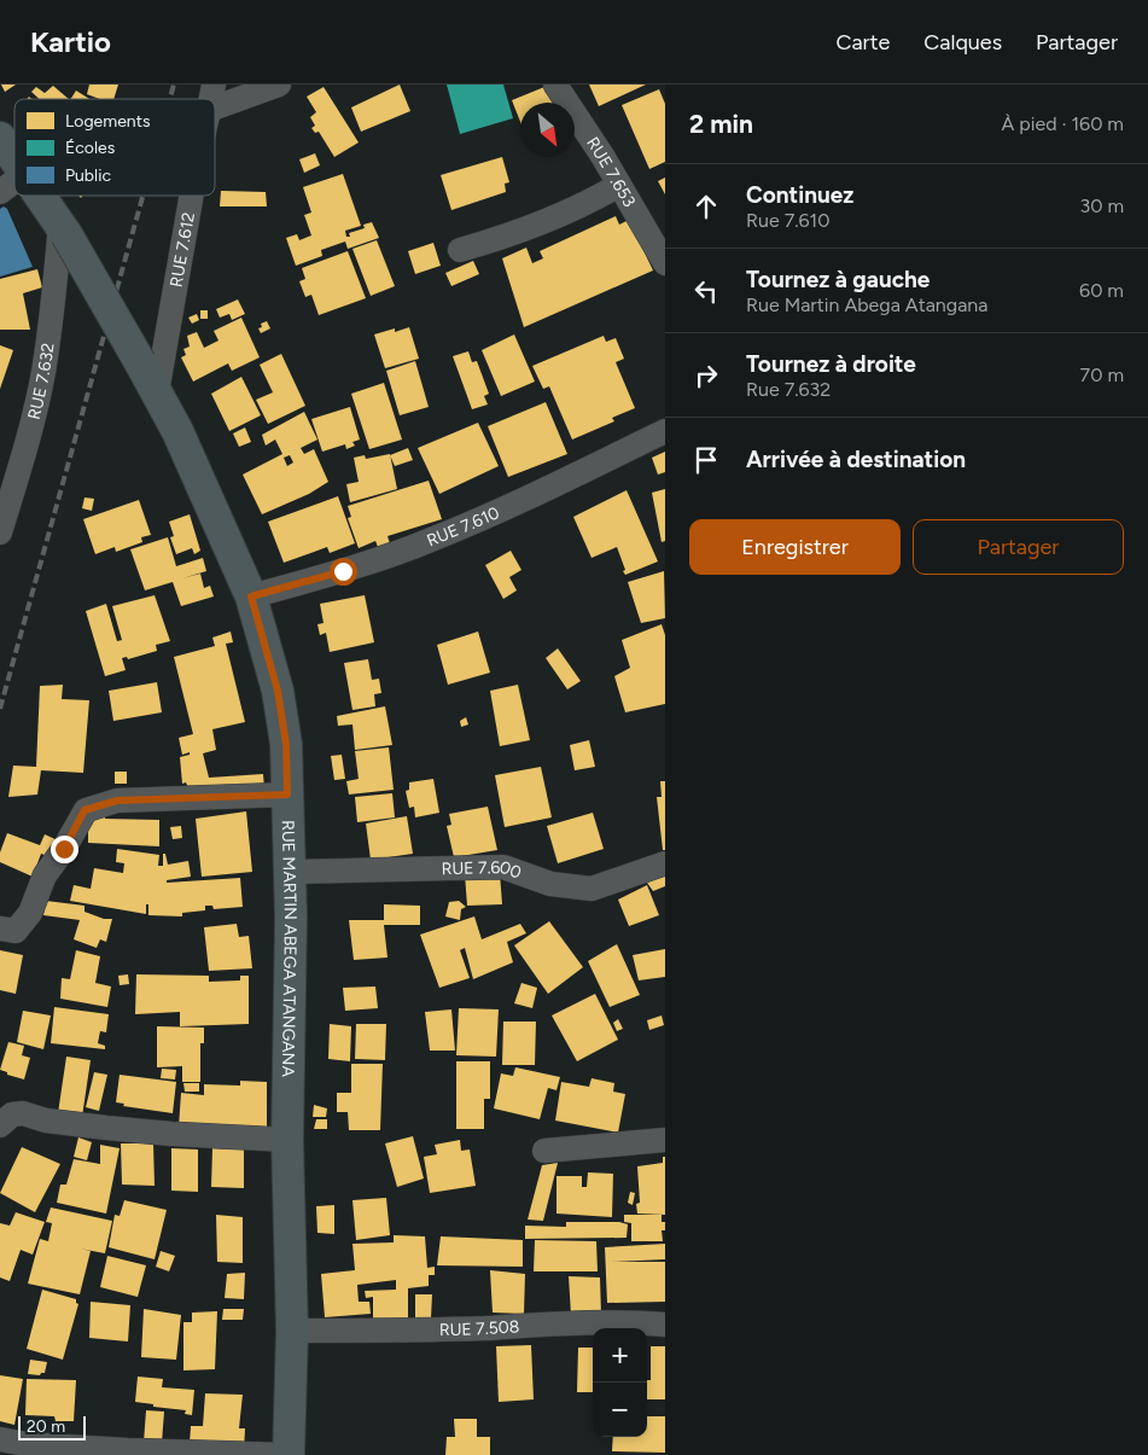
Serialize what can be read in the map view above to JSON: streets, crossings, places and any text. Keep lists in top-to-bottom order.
{
  "streets": {
    "main road": ["RUE MARTIN ABEGA ATANGANA"],
    "street": [
      "RUE 7.653",
      "RUE 7.612",
      "RUE 7.632",
      "RUE 7.610",
      "RUE 7.600",
      "RUE 7.508"
    ]
  },
  "crossings": [
    ["RUE 7.612", "RUE MARTIN ABEGA ATANGANA"],
    ["RUE 7.632", "RUE MARTIN ABEGA ATANGANA"],
    ["RUE 7.610", "RUE MARTIN ABEGA ATANGANA"],
    ["RUE 7.600", "RUE MARTIN ABEGA ATANGANA"],
    ["RUE MARTIN ABEGA ATANGANA", "RUE 7.508"]
  ],
  "legend": ["Logements", "Écoles", "Public"],
  "scale_bar": "20 m",
  "north": "bottom right",
  "page": {
    "header": "Kartio",
    "nav": ["Carte", "Calques", "Partager"],
    "heading": ["2 min", "À pied · 160 m"],
    "list": [
      ["Continuez", "Rue 7.610", "30 m"],
      ["Tournez à gauche", "Rue Martin Abega Atangana", "60 m"],
      ["Tournez à droite", "Rue 7.632", "70 m"],
      "Arrivée à destination"
    ],
    "buttons": ["Enregistrer", "Partager"],
    "map_buttons": ["+", "−"],
    "scale": "20 m"
  }
}
